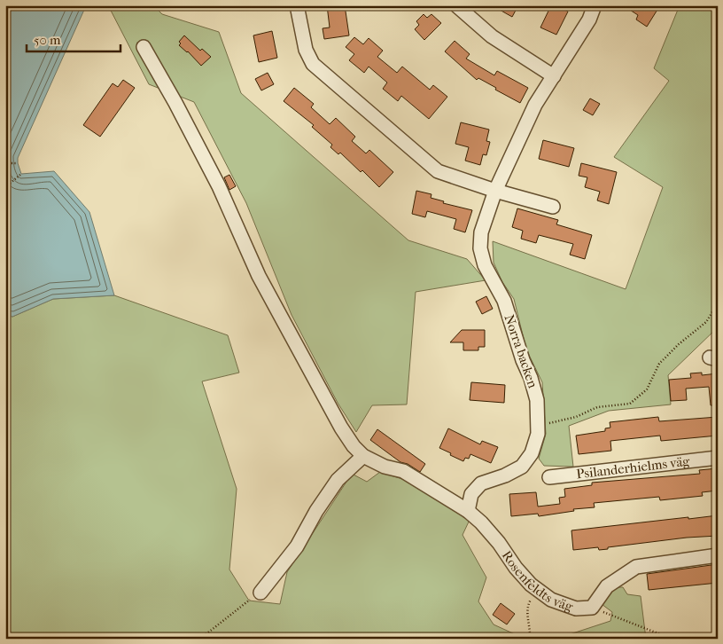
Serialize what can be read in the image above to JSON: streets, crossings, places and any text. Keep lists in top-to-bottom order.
{
  "streets": {
    "street": ["Norra backen", "Psilanderhielms väg", "Rosenfeldts väg"]
  },
  "crossings": [
    ["Norra backen", "Rosenfeldts väg"]
  ],
  "scale_bar": "50 m"
}
